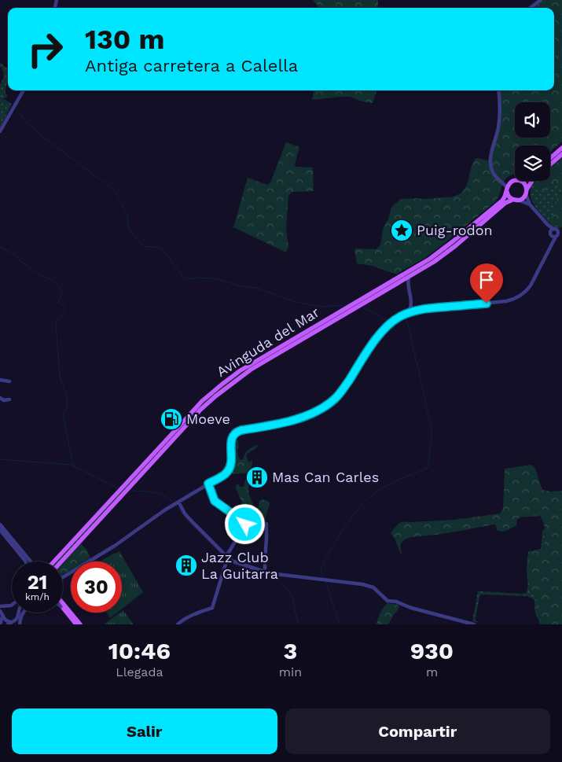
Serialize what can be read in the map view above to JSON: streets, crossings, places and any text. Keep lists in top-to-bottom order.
{
  "streets": {
    "main road": ["Avinguda del Mar"]
  },
  "places": {
    "place": ["Puig-rodon"],
    "fuel station": ["Moeve"],
    "building": ["Mas Can Carles", "Jazz Club La Guitarra"]
  },
  "page": {
    "turn": ["130 m", "Antiga carretera a Calella"],
    "speed": "21 km/h",
    "limit": "30",
    "eta": [
      "10:46",
      "Llegada",
      "3",
      "min",
      "930",
      "m"
    ],
    "buttons": ["Salir", "Compartir"]
  }
}
